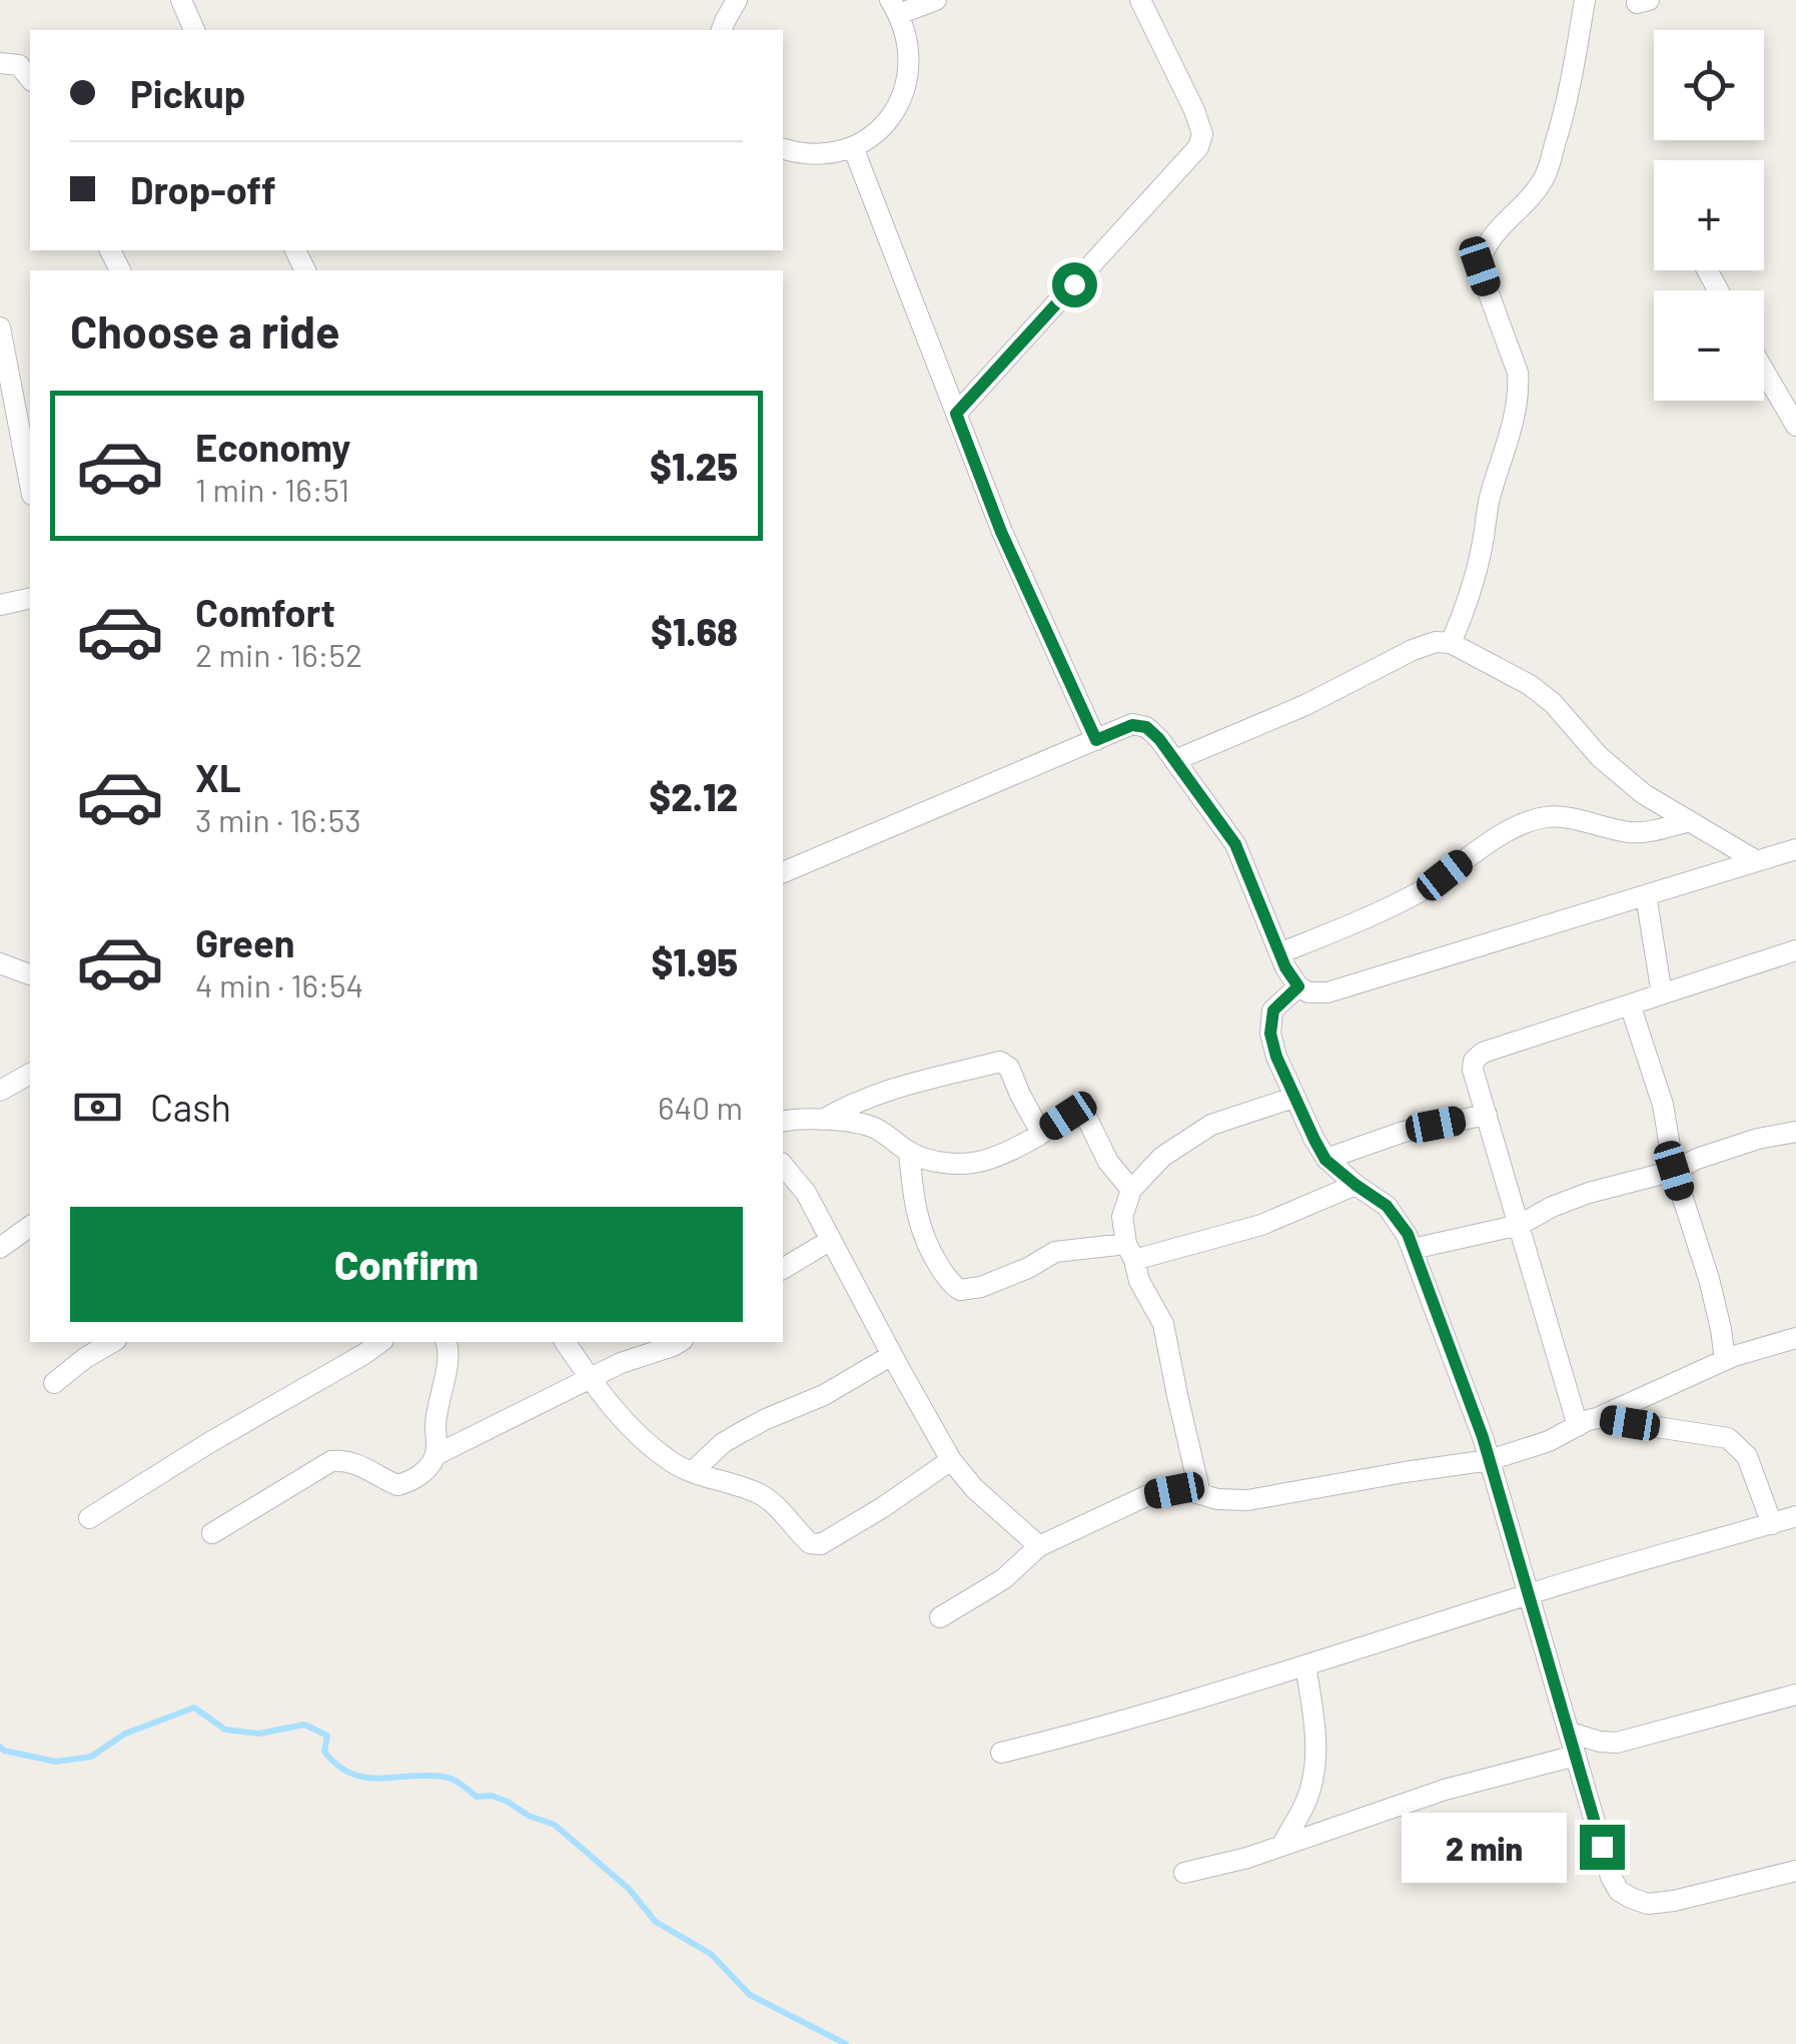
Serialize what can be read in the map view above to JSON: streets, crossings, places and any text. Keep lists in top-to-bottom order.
{
  "page": {
    "map_buttons": ["+", "−"],
    "banner": ["Pickup", "Drop-off"],
    "heading": "Choose a ride",
    "list": [
      {
        "name": "Economy",
        "note": "1 min · 16:51",
        "value": "$1.25"
      },
      {
        "name": "Comfort",
        "note": "2 min · 16:52",
        "value": "$1.68"
      },
      {
        "name": "XL",
        "note": "3 min · 16:53",
        "value": "$2.12"
      },
      {
        "name": "Green",
        "note": "4 min · 16:54",
        "value": "$1.95"
      }
    ],
    "pay": ["Cash", "640 m"],
    "buttons": "Confirm",
    "bubble": "2 min"
  }
}
